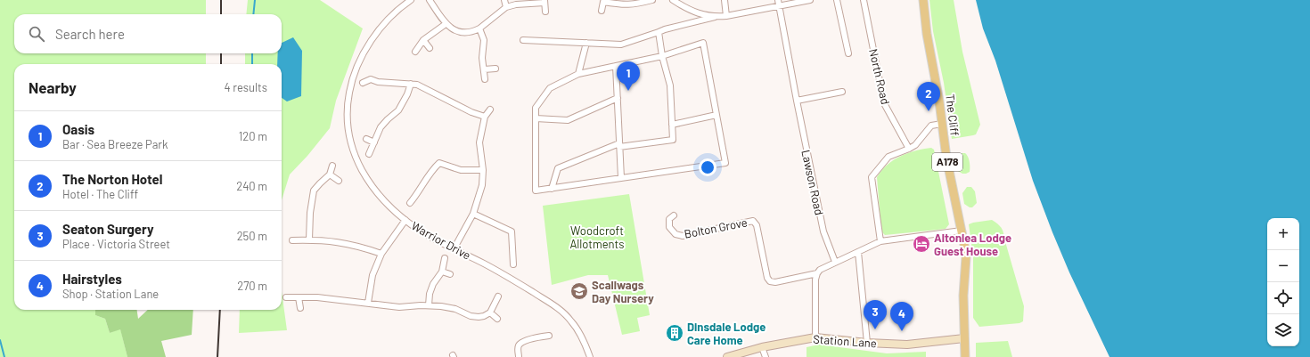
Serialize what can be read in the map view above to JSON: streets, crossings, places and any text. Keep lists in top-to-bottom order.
{
  "streets": {
    "main road": ["The Cliff", "A178", "Station Lane"],
    "street": [
      "North Road",
      "Lawson Road",
      "Bolton Grove",
      "Warrior Drive"
    ]
  },
  "crossings": [
    ["The Cliff", "A178"],
    ["The Cliff", "Station Lane"],
    ["A178", "Station Lane"]
  ],
  "parks": ["Woodcroft Allotments"],
  "places": {
    "hotel": ["Altonlea Lodge Guest House"],
    "school or university": ["Scallwags Day Nursery"],
    "building": ["Dinsdale Lodge Care Home"]
  },
  "page": {
    "search": "Search here",
    "pins": [
      "1",
      "2",
      "3",
      "4"
    ],
    "heading": ["Nearby", "4 results"],
    "list": [
      {
        "mark": "1",
        "name": "Oasis",
        "note": "Bar · Sea Breeze Park",
        "value": "120 m"
      },
      {
        "mark": "2",
        "name": "The Norton Hotel",
        "note": "Hotel · The Cliff",
        "value": "240 m"
      },
      {
        "mark": "3",
        "name": "Seaton Surgery",
        "note": "Place · Victoria Street",
        "value": "250 m"
      },
      {
        "mark": "4",
        "name": "Hairstyles",
        "note": "Shop · Station Lane",
        "value": "270 m"
      }
    ],
    "map_buttons": ["+", "−"]
  }
}
